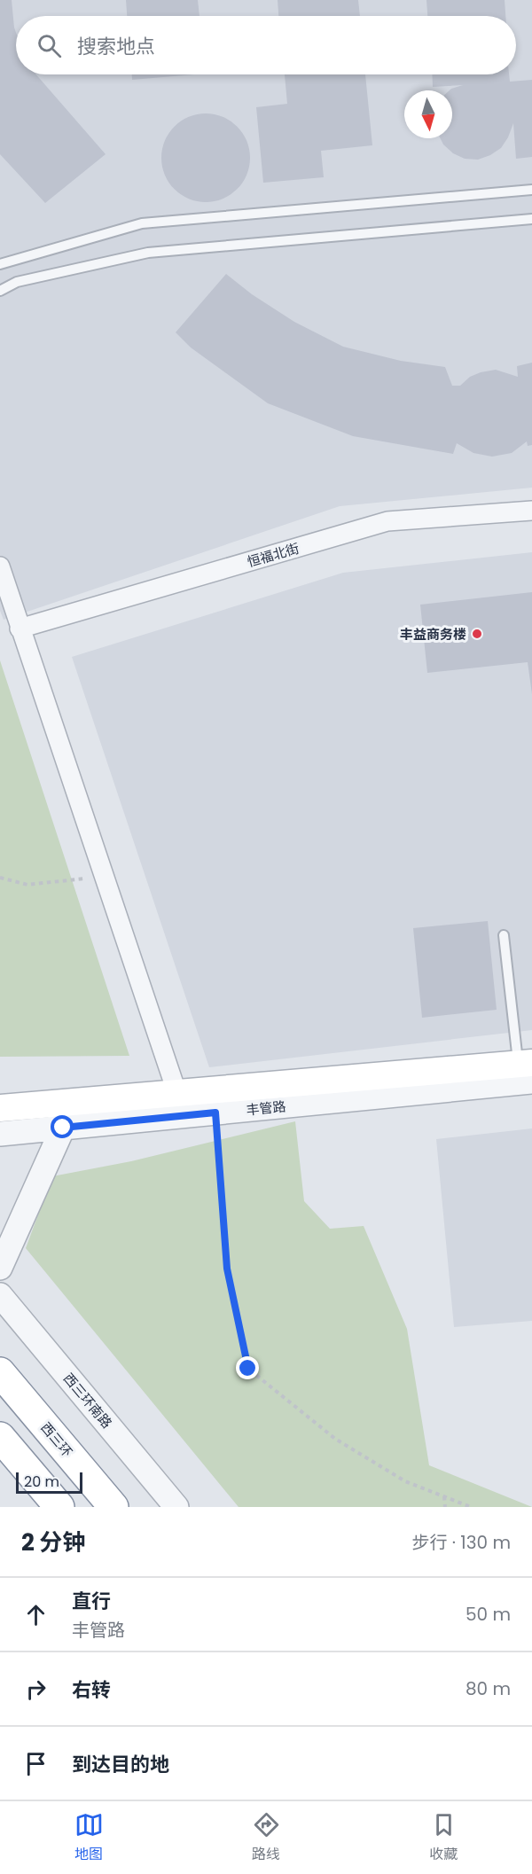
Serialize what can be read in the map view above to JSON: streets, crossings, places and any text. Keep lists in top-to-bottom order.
{
  "streets": {
    "highway": ["西三环"],
    "main road": ["丰管路"],
    "street": ["恒福北街", "西三环南路"]
  },
  "places": ["丰益商务楼"],
  "scale_bar": "20 m",
  "north": "bottom",
  "page": {
    "search": "搜索地点",
    "scale": "20 m",
    "heading": ["2 分钟", "步行 · 130 m"],
    "list": [
      ["直行", "丰管路", "50 m"],
      ["右转", "80 m"],
      "到达目的地"
    ],
    "nav": ["地图", "路线", "收藏"]
  }
}
